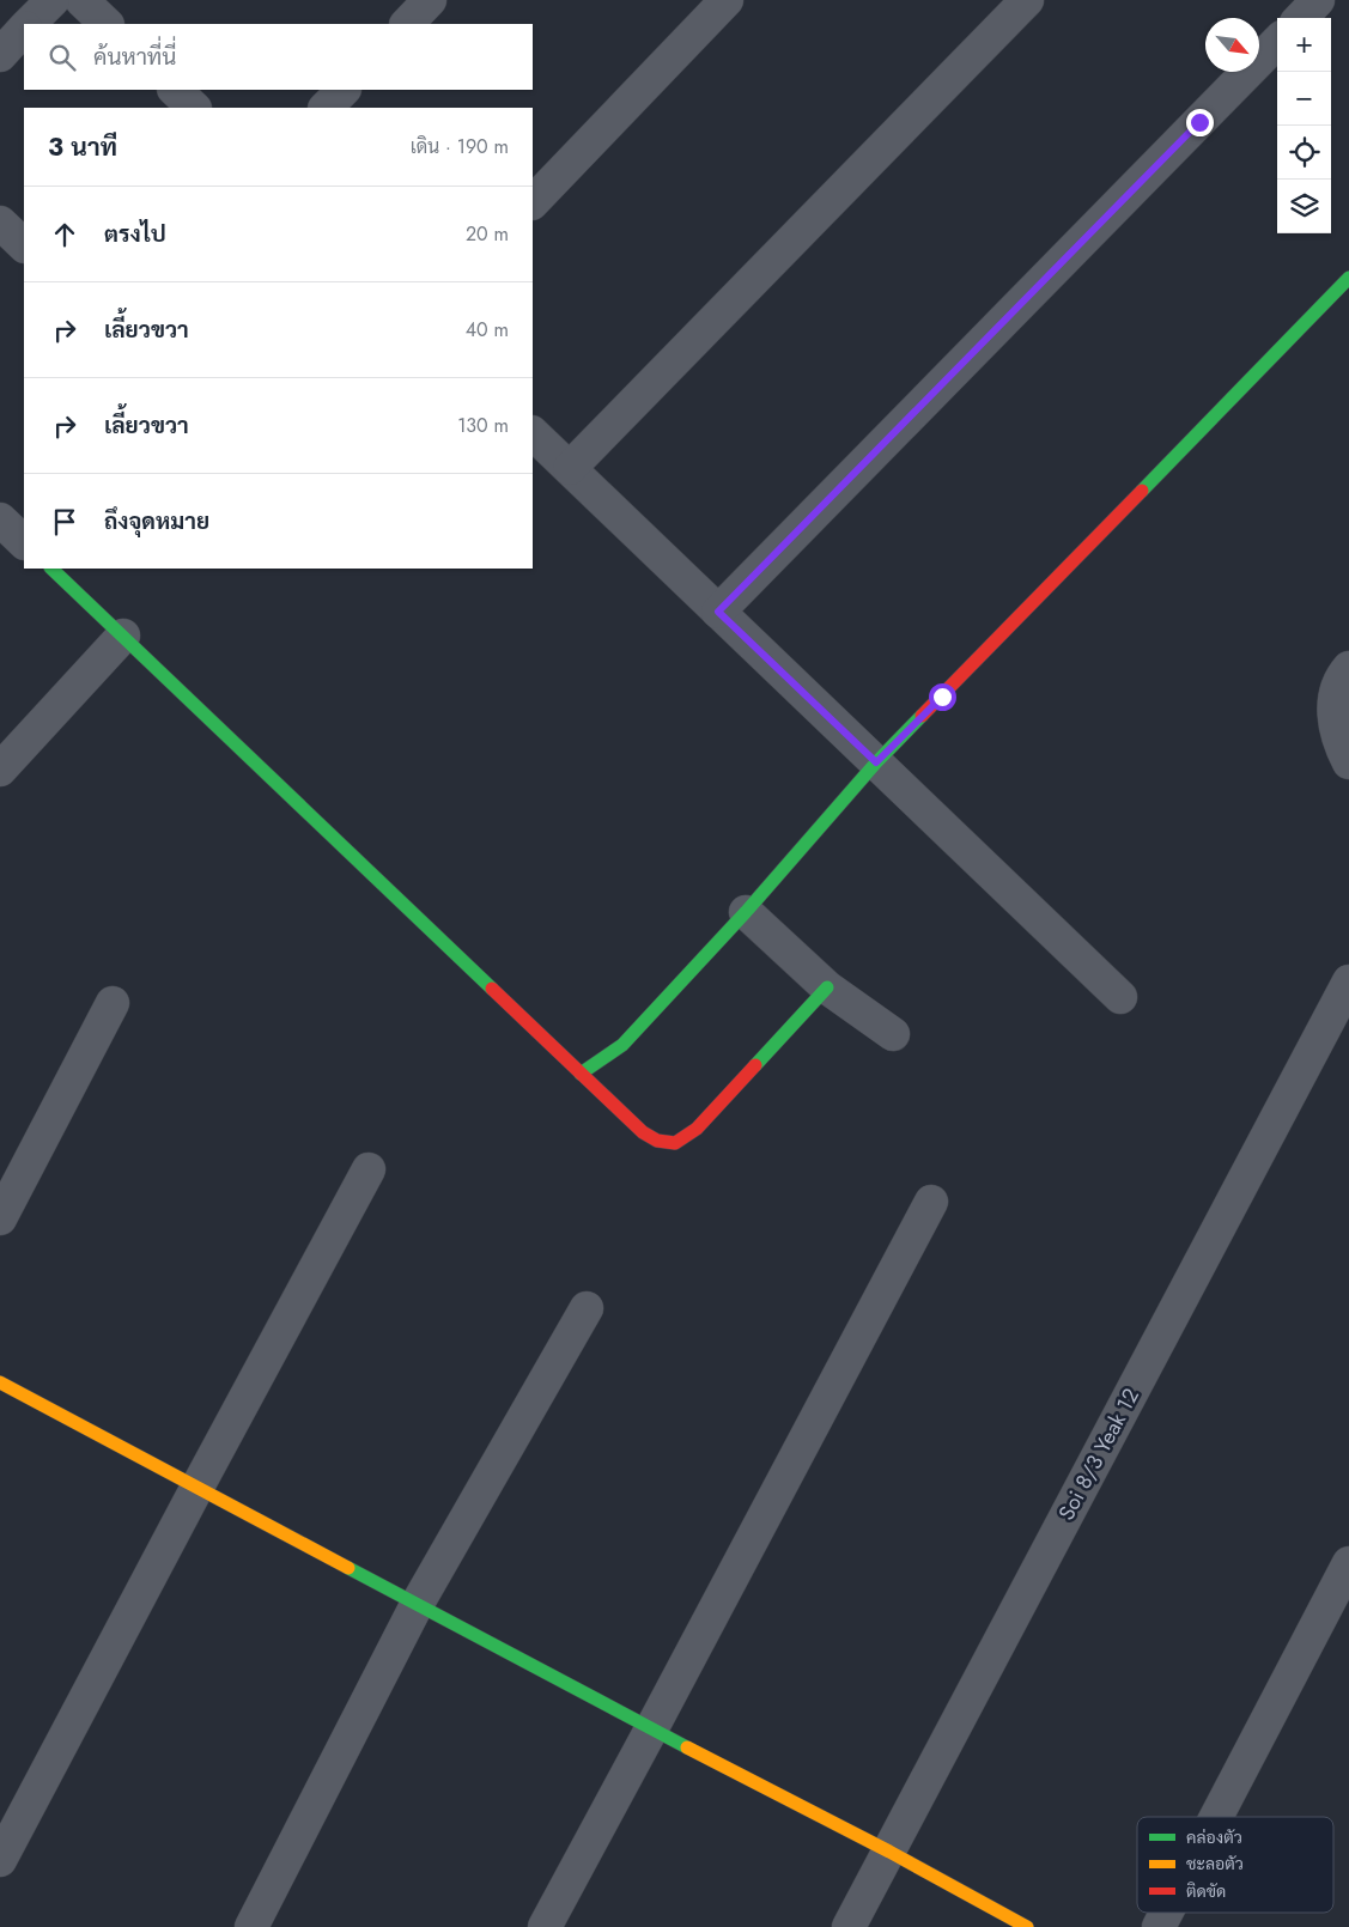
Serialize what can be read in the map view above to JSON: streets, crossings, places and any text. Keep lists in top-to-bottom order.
{
  "streets": {
    "street": ["Soi 8/3 Yeak 12"]
  },
  "legend": ["คล่องตัว", "ชะลอตัว", "ติดขัด"],
  "north": "bottom right",
  "page": {
    "map_buttons": ["+", "−"],
    "search": "ค้นหาที่นี่",
    "heading": ["3 นาที", "เดิน · 190 m"],
    "list": [
      ["ตรงไป", "20 m"],
      ["เลี้ยวขวา", "40 m"],
      ["เลี้ยวขวา", "130 m"],
      "ถึงจุดหมาย"
    ]
  }
}
